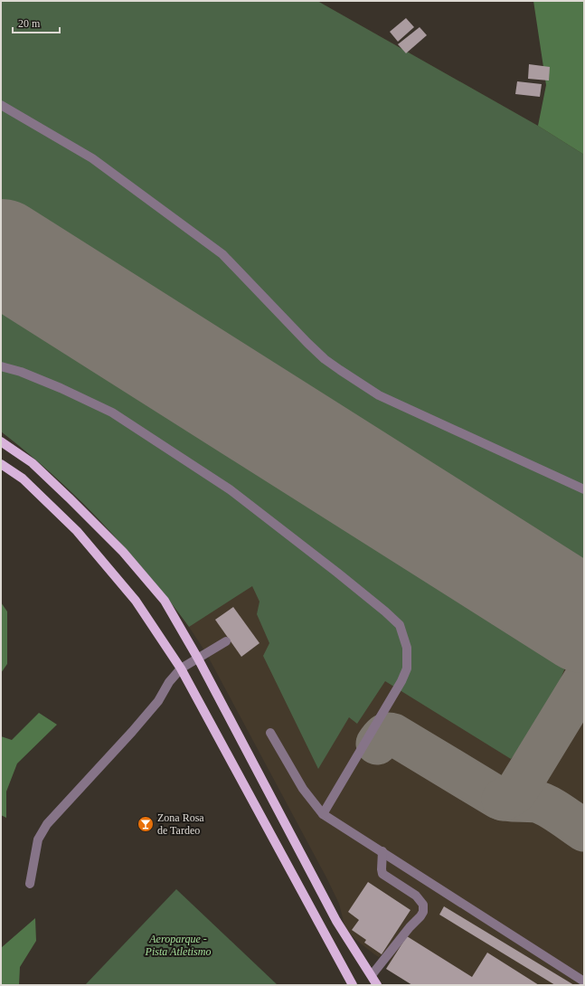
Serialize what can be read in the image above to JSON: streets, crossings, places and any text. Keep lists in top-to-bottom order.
{
  "parks": ["Aeroparque - Pista Atletismo"],
  "places": {
    "bar": ["Zona Rosa de Tardeo"]
  },
  "scale_bar": "20 m"
}
